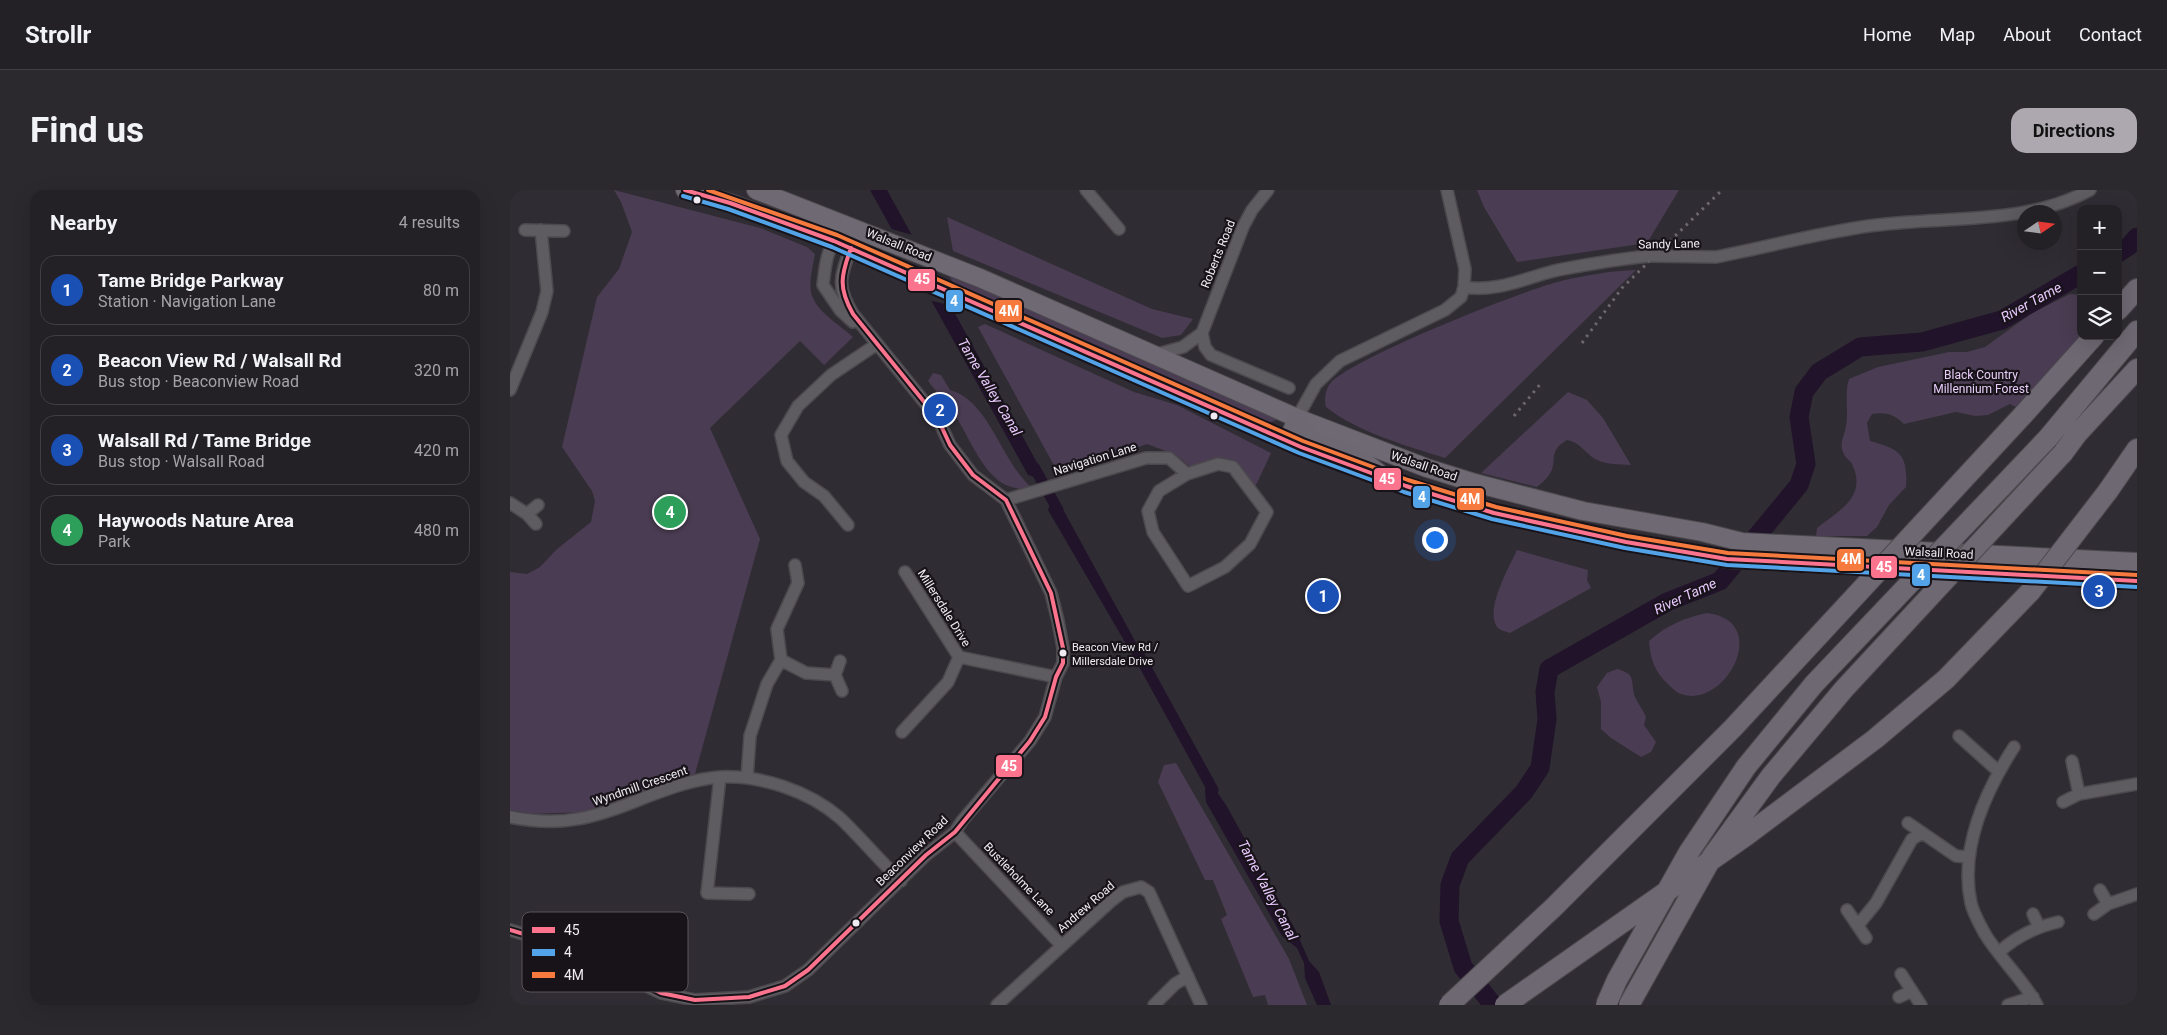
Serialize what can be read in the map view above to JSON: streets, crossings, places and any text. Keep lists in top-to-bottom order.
{
  "streets": {
    "main road": ["Walsall Road"],
    "street": [
      "Sandy Lane",
      "Roberts Road",
      "Navigation Lane",
      "Millersdale Drive",
      "Wyndmill Crescent",
      "Beaconview Road",
      "Bustleholme Lane",
      "Andrew Road"
    ]
  },
  "crossings": [
    ["Navigation Lane", "Beaconview Road"],
    ["Millersdale Drive", "Beaconview Road"],
    ["Wyndmill Crescent", "Beaconview Road"],
    ["Beaconview Road", "Bustleholme Lane"],
    ["Bustleholme Lane", "Andrew Road"]
  ],
  "water": ["River Tame", "Tame Valley Canal"],
  "parks": ["Black Country Millennium Forest"],
  "places": ["Beacon View Rd / Millersdale Drive"],
  "lines": ["transit line 45", "transit line 4M", "transit line 4"],
  "legend": ["45", "4", "4M"],
  "north": "right",
  "page": {
    "header": "Strollr",
    "nav": [
      "Home",
      "Map",
      "About",
      "Contact"
    ],
    "buttons": "Directions",
    "title": "Find us",
    "heading": ["Nearby", "4 results"],
    "map_buttons": ["+", "−"],
    "list": [
      {
        "mark": "1",
        "name": "Tame Bridge Parkway",
        "note": "Station · Navigation Lane",
        "value": "80 m"
      },
      {
        "mark": "2",
        "name": "Beacon View Rd / Walsall Rd",
        "note": "Bus stop · Beaconview Road",
        "value": "320 m"
      },
      {
        "mark": "3",
        "name": "Walsall Rd / Tame Bridge",
        "note": "Bus stop · Walsall Road",
        "value": "420 m"
      },
      {
        "mark": "4",
        "name": "Haywoods Nature Area",
        "note": "Park",
        "value": "480 m"
      }
    ],
    "pins": [
      "2",
      "4",
      "3",
      "1"
    ]
  }
}
